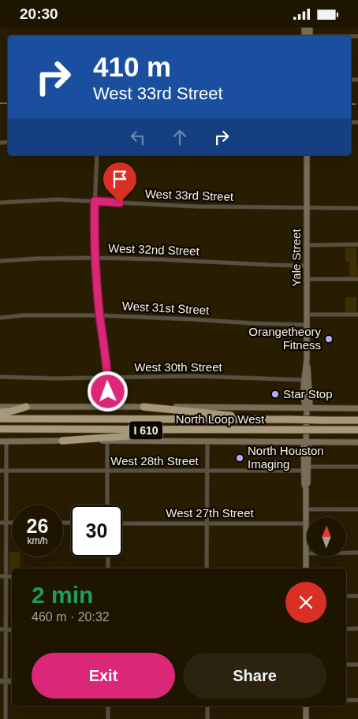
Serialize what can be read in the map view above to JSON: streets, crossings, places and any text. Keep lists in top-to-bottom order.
{
  "streets": {
    "highway": ["North Loop West", "I 610"],
    "main road": ["Yale Street"],
    "street": [
      "West 33rd Street",
      "West 32nd Street",
      "West 31st Street",
      "West 30th Street",
      "West 28th Street",
      "West 27th Street"
    ]
  },
  "crossings": [
    ["West 33rd Street", "Yale Street"],
    ["West 32nd Street", "Yale Street"],
    ["Yale Street", "West 31st Street"],
    ["Yale Street", "West 30th Street"],
    ["Yale Street", "West 28th Street"],
    ["Yale Street", "West 27th Street"]
  ],
  "places": ["Orangetheory Fitness", "Star Stop", "North Houston Imaging"],
  "north": "top",
  "page": {
    "status": "20:30",
    "turn": ["410 m", "West 33rd Street"],
    "speed": "26 km/h",
    "limit": "30",
    "heading": ["2 min", "460 m · 20:32"],
    "buttons": ["Exit", "Share"]
  }
}
